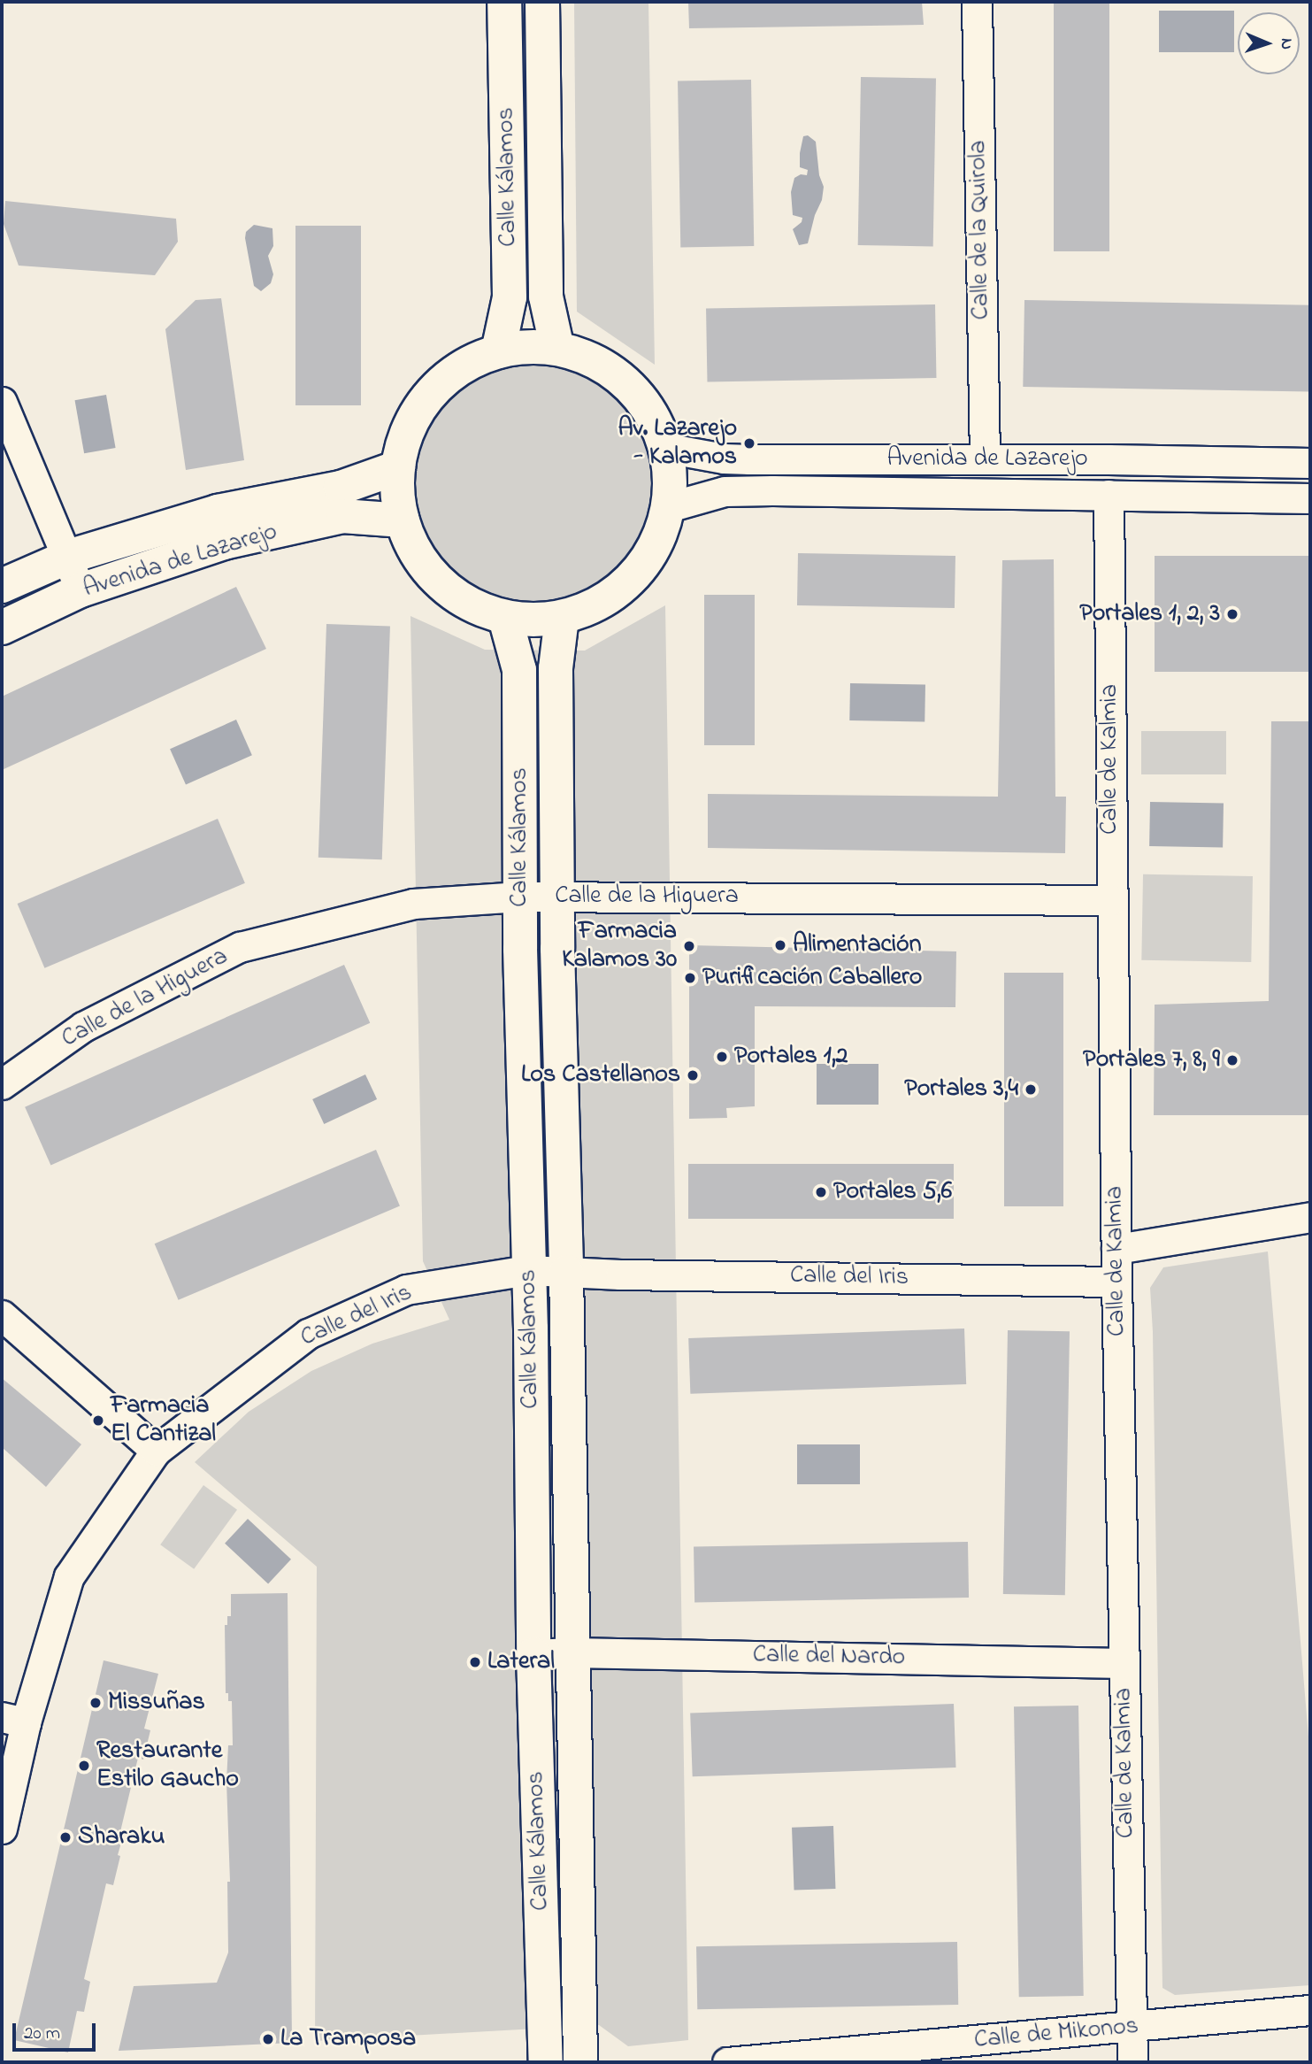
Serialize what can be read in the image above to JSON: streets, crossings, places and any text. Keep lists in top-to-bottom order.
{
  "streets": {
    "main road": ["Calle Kálamos", "Avenida de Lazarejo"],
    "street": [
      "Calle de la Quirola",
      "Calle de Kalmia",
      "Calle de la Higuera",
      "Calle del Iris",
      "Calle del Nardo",
      "Calle de Mikonos"
    ]
  },
  "crossings": [
    ["Calle Kálamos", "Calle de la Higuera"],
    ["Calle Kálamos", "Calle del Iris"],
    ["Calle Kálamos", "Calle del Nardo"],
    ["Calle de la Quirola", "Avenida de Lazarejo"],
    ["Avenida de Lazarejo", "Calle de Kalmia"],
    ["Calle de Kalmia", "Calle de la Higuera"],
    ["Calle de Kalmia", "Calle del Iris"],
    ["Calle de Kalmia", "Calle del Nardo"],
    ["Calle de Kalmia", "Calle de Mikonos"]
  ],
  "places": [
    "Av. Lazarejo - Kalamos",
    "Portales 1, 2, 3",
    "Alimentación",
    "Farmacia Kalamos 30",
    "Purificación Caballero",
    "Portales 1,2",
    "Portales 7, 8, 9",
    "Los Castellanos",
    "Portales 3,4",
    "Portales 5,6",
    "Farmacia El Cantizal",
    "Lateral",
    "Missuñas",
    "Restaurante Estilo Gaucho",
    "Sharaku",
    "La Tramposa"
  ],
  "scale_bar": "20 m",
  "north": "right"
}
